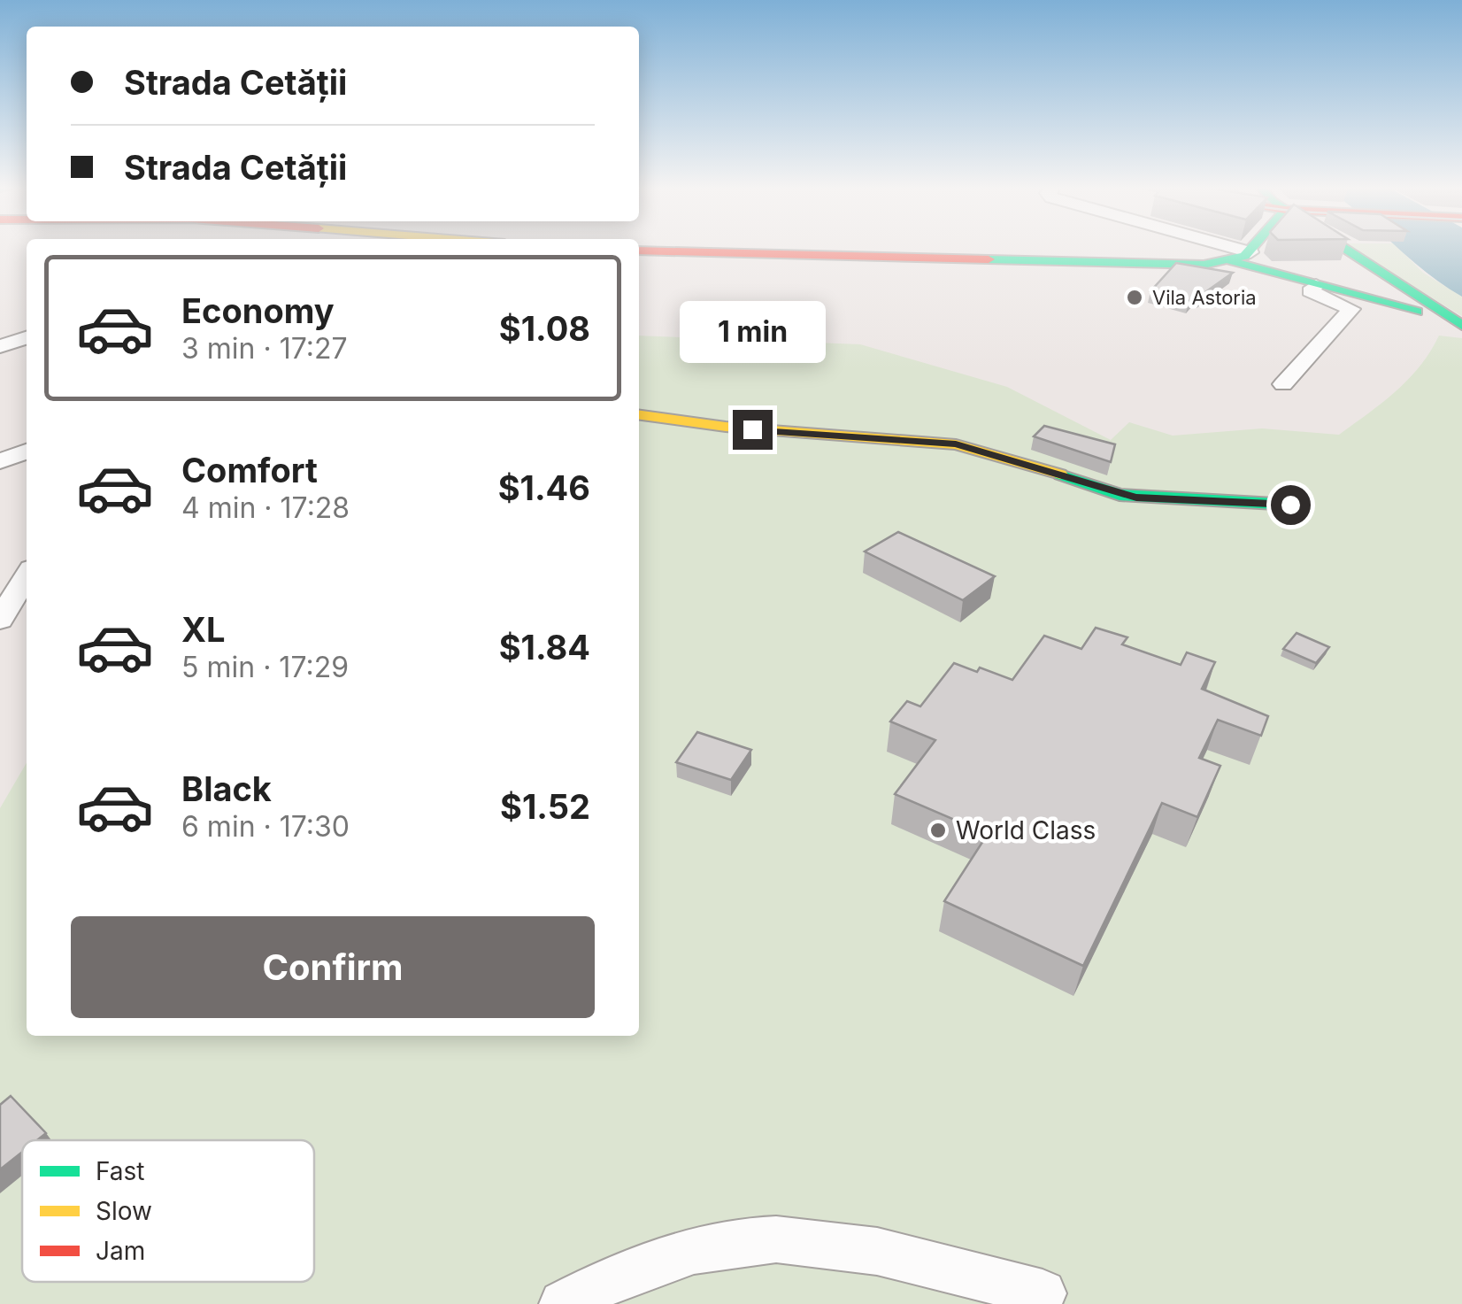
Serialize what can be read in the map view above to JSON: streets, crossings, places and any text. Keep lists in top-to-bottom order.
{
  "places": ["Vila Astoria", "World Class"],
  "legend": ["Fast", "Slow", "Jam"],
  "page": {
    "banner": ["Strada Cetății", "Strada Cetății"],
    "list": [
      {
        "name": "Economy",
        "note": "3 min · 17:27",
        "value": "$1.08"
      },
      {
        "name": "Comfort",
        "note": "4 min · 17:28",
        "value": "$1.46"
      },
      {
        "name": "XL",
        "note": "5 min · 17:29",
        "value": "$1.84"
      },
      {
        "name": "Black",
        "note": "6 min · 17:30",
        "value": "$1.52"
      }
    ],
    "bubble": "1 min",
    "buttons": "Confirm"
  }
}
